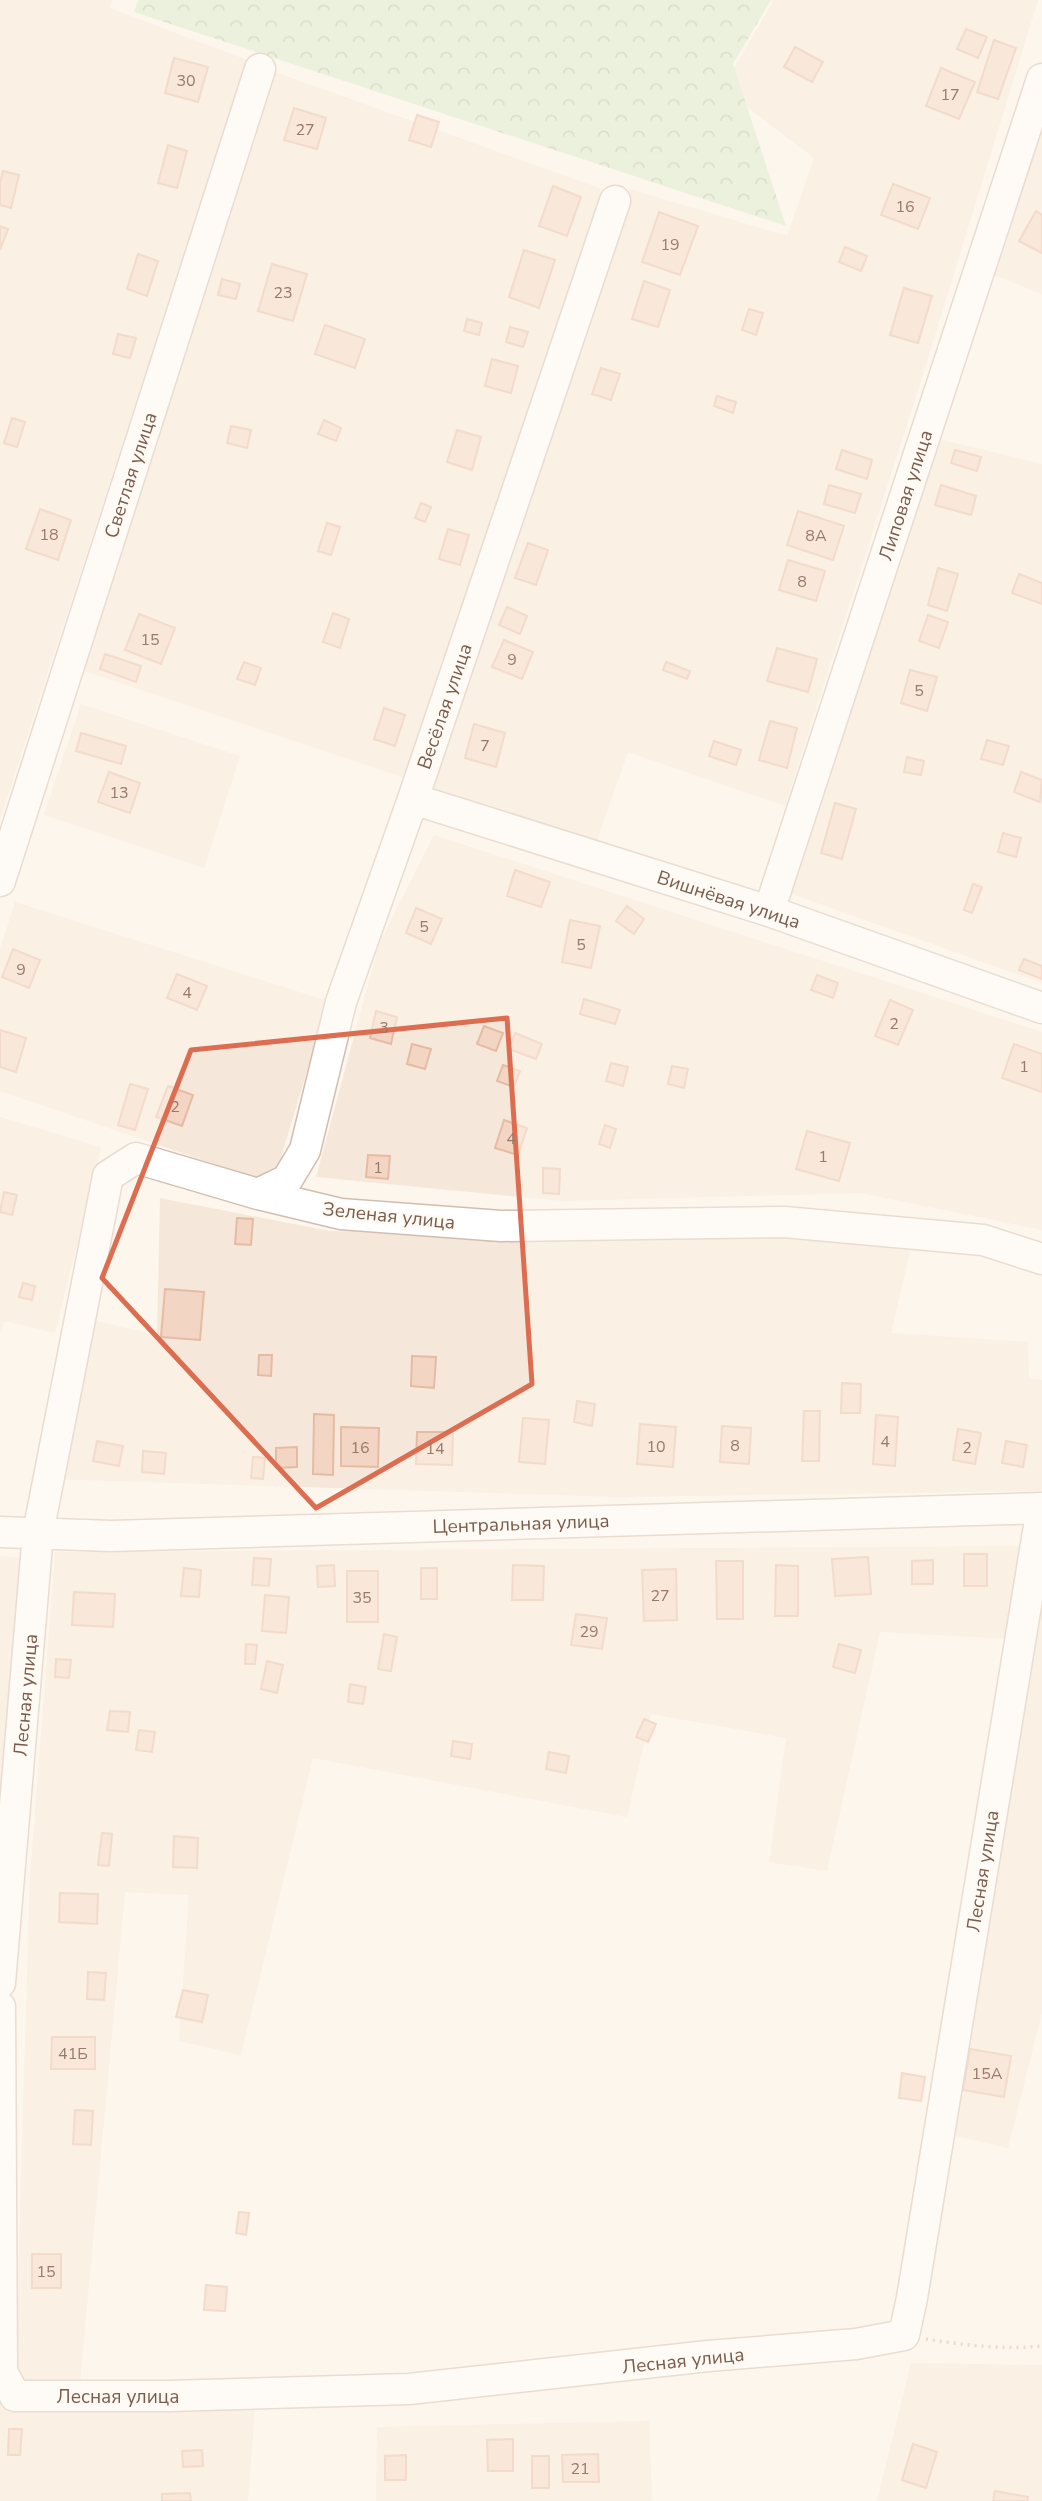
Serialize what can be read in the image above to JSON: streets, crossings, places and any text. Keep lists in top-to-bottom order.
{
  "streets": {
    "street": [
      "Светлая улица",
      "Липовая улица",
      "Весёлая улица",
      "Вишнёвая улица",
      "Зеленая улица",
      "Центральная улица",
      "Лесная улица"
    ]
  },
  "crossings": [
    ["Липовая улица", "Вишнёвая улица"],
    ["Весёлая улица", "Вишнёвая улица"],
    ["Весёлая улица", "Зеленая улица"],
    ["Зеленая улица", "Центральная улица"],
    ["Зеленая улица", "Лесная улица"],
    ["Центральная улица", "Лесная улица"]
  ],
  "house_numbers": [
    "30",
    "17",
    "27",
    "16",
    "19",
    "23",
    "18",
    "8А",
    "8",
    "15",
    "9",
    "5",
    "7",
    "13",
    "5",
    "5",
    "9",
    "4",
    "2",
    "3",
    "1",
    "2",
    "4",
    "1",
    "1",
    "4",
    "8",
    "10",
    "16",
    "2",
    "14",
    "27",
    "35",
    "29",
    "41Б",
    "15А",
    "15",
    "21"
  ]
}
